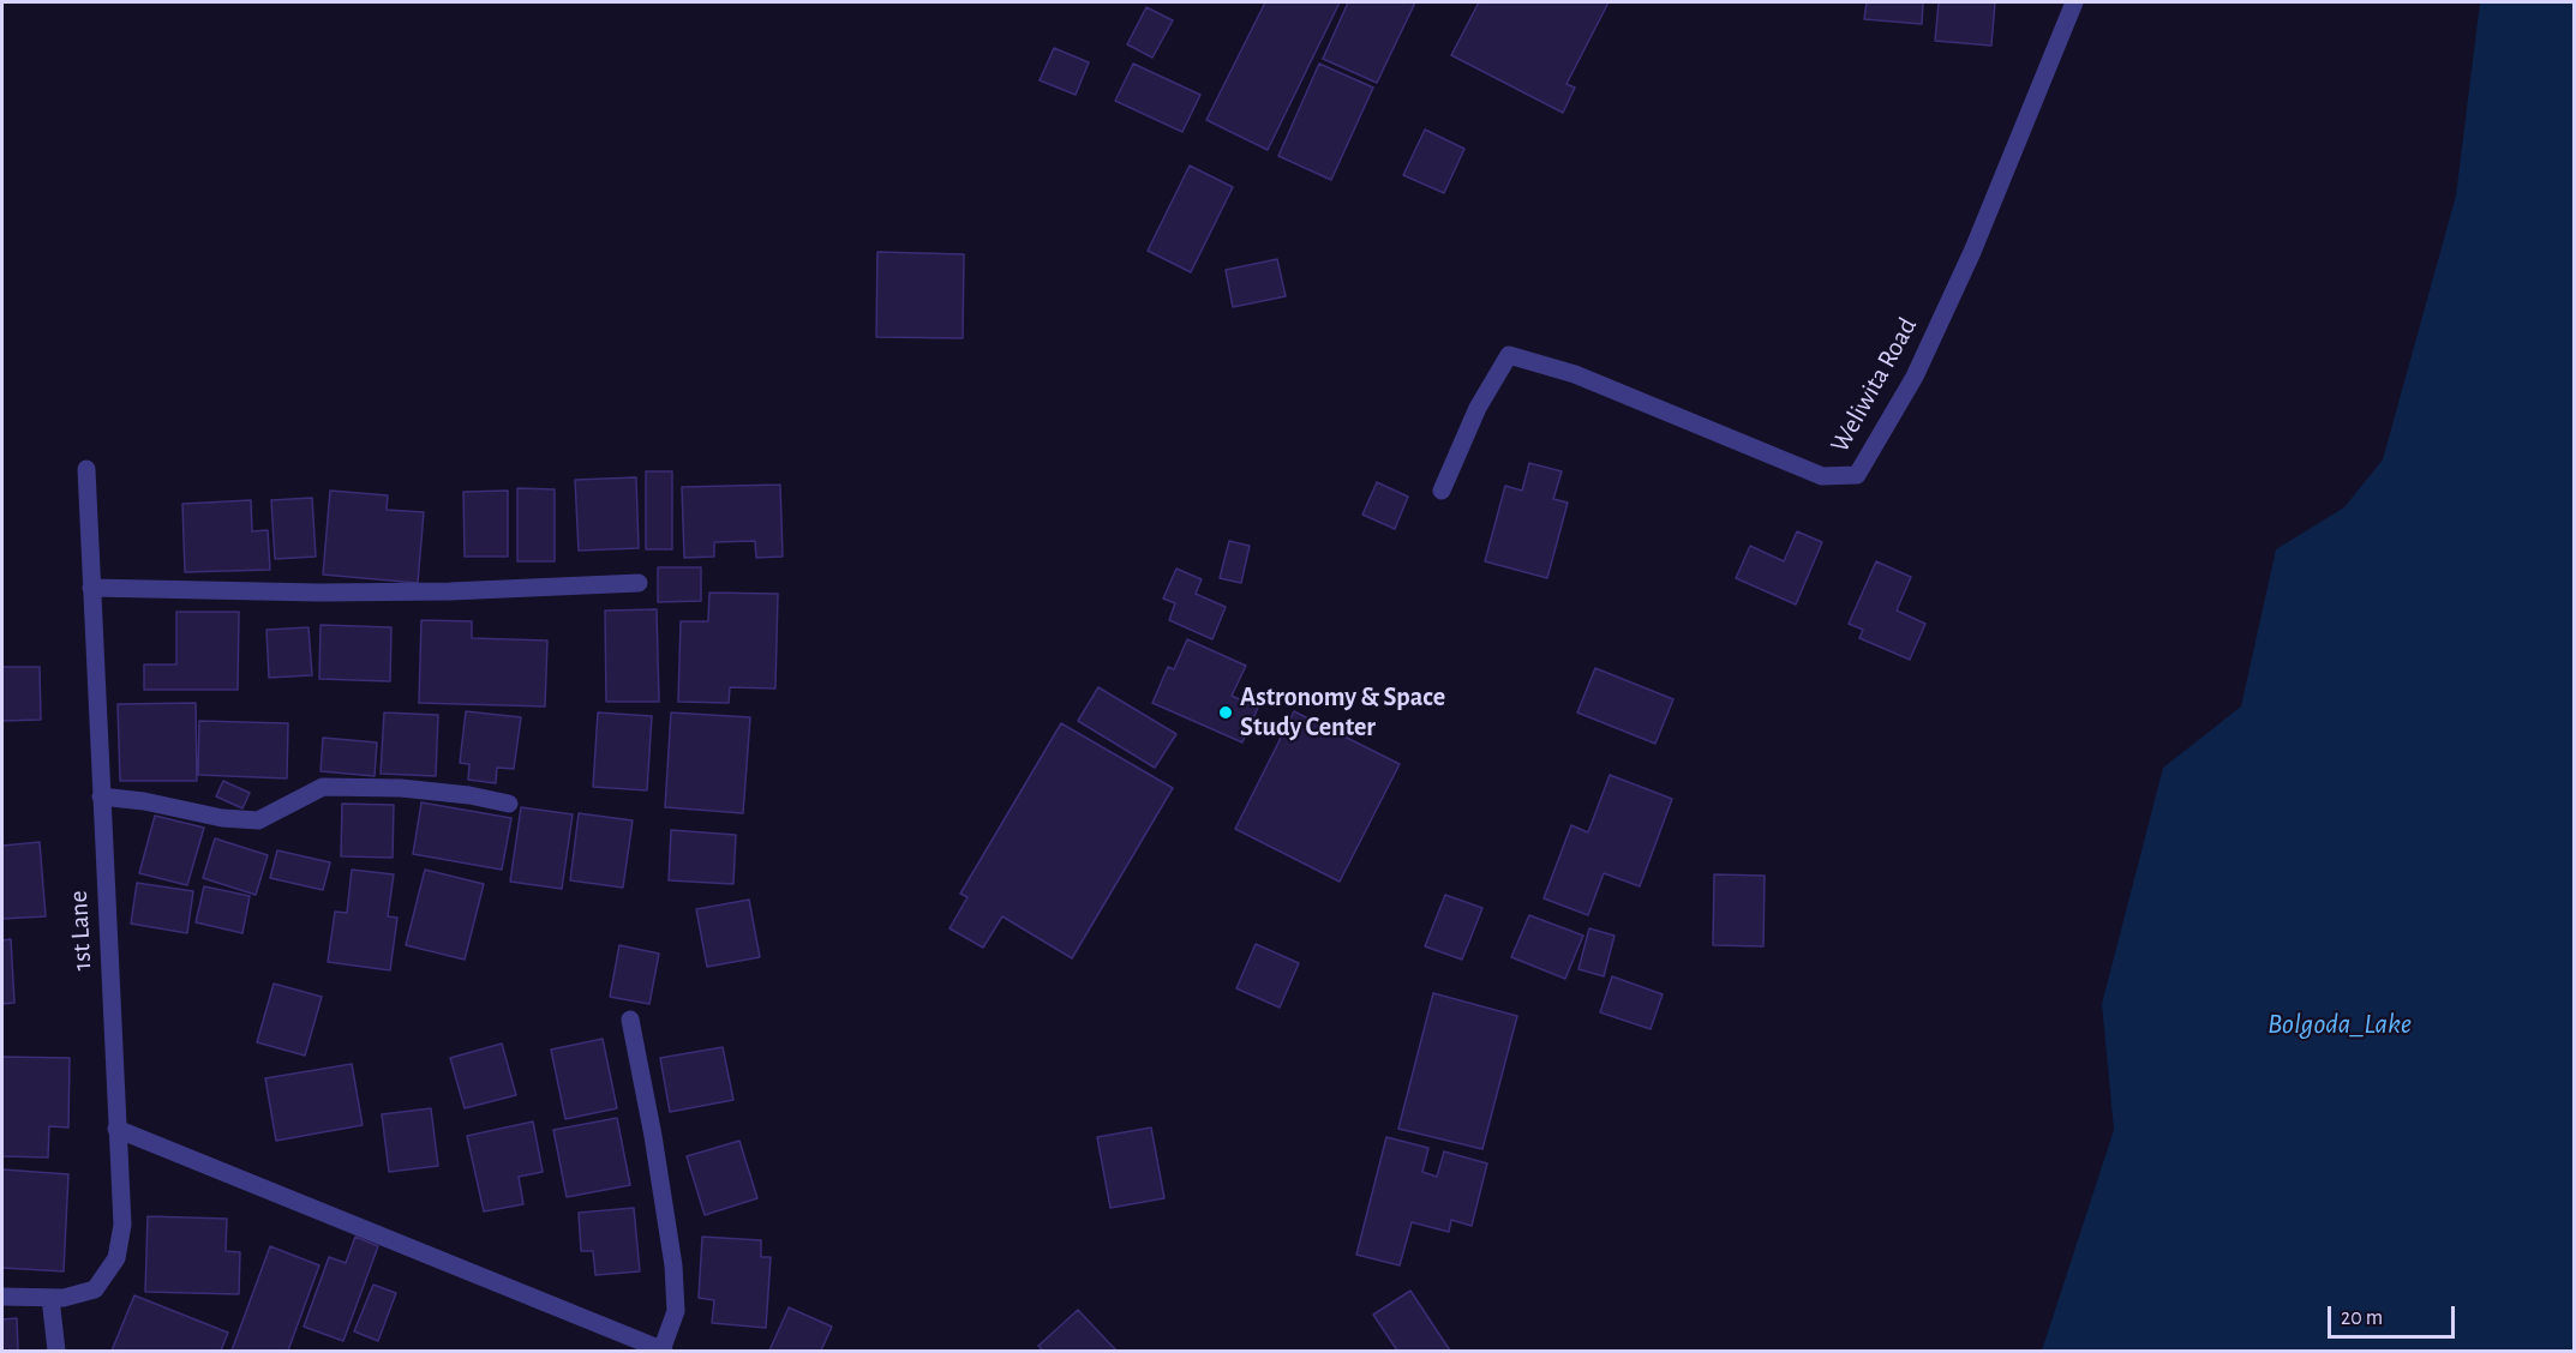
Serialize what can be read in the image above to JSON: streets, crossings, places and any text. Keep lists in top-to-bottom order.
{
  "streets": {
    "street": ["Weliwita Road", "1st Lane"]
  },
  "water": ["Bolgoda_Lake"],
  "places": ["Astronomy & Space Study Center"],
  "scale_bar": "20 m"
}
